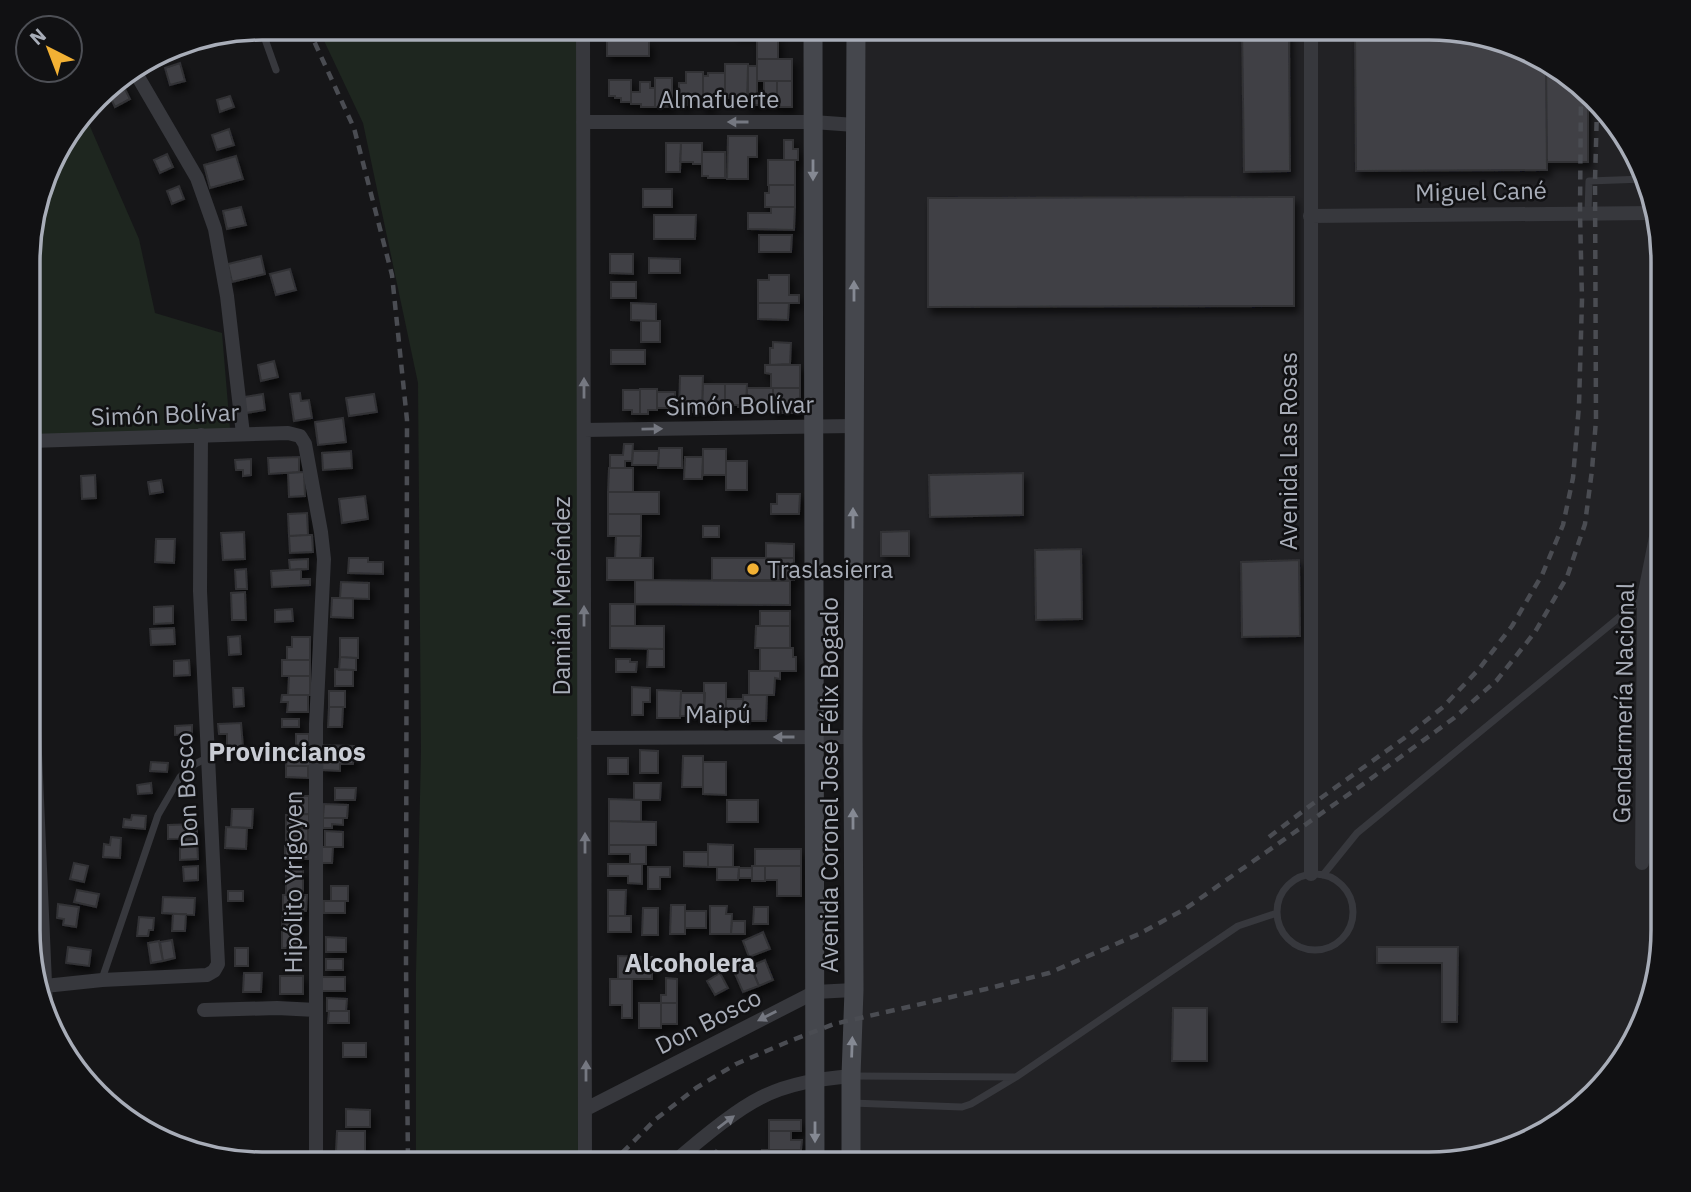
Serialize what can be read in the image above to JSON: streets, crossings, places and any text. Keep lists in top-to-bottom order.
{
  "streets": {
    "main road": ["Avenida Coronel José Félix Bogado"],
    "street": [
      "Almafuerte",
      "Miguel Cané",
      "Simón Bolívar",
      "Avenida Las Rosas",
      "Damián Menéndez",
      "Gendarmería Nacional",
      "Maipú",
      "Don Bosco",
      "Hipólito Yrigoyen"
    ]
  },
  "crossings": [
    ["Almafuerte", "Damián Menéndez"],
    ["Almafuerte", "Avenida Coronel José Félix Bogado"],
    ["Miguel Cané", "Avenida Las Rosas"],
    ["Simón Bolívar", "Damián Menéndez"],
    ["Simón Bolívar", "Avenida Coronel José Félix Bogado"],
    ["Simón Bolívar", "Don Bosco"],
    ["Simón Bolívar", "Hipólito Yrigoyen"],
    ["Damián Menéndez", "Maipú"],
    ["Damián Menéndez", "Don Bosco"],
    ["Maipú", "Avenida Coronel José Félix Bogado"],
    ["Avenida Coronel José Félix Bogado", "Don Bosco"]
  ],
  "one_way": [
    "Almafuerte",
    "Simón Bolívar",
    "Damián Menéndez",
    "Maipú"
  ],
  "districts": ["Provincianos", "Alcoholera"],
  "places": ["Traslasierra"],
  "north": "top left"
}
